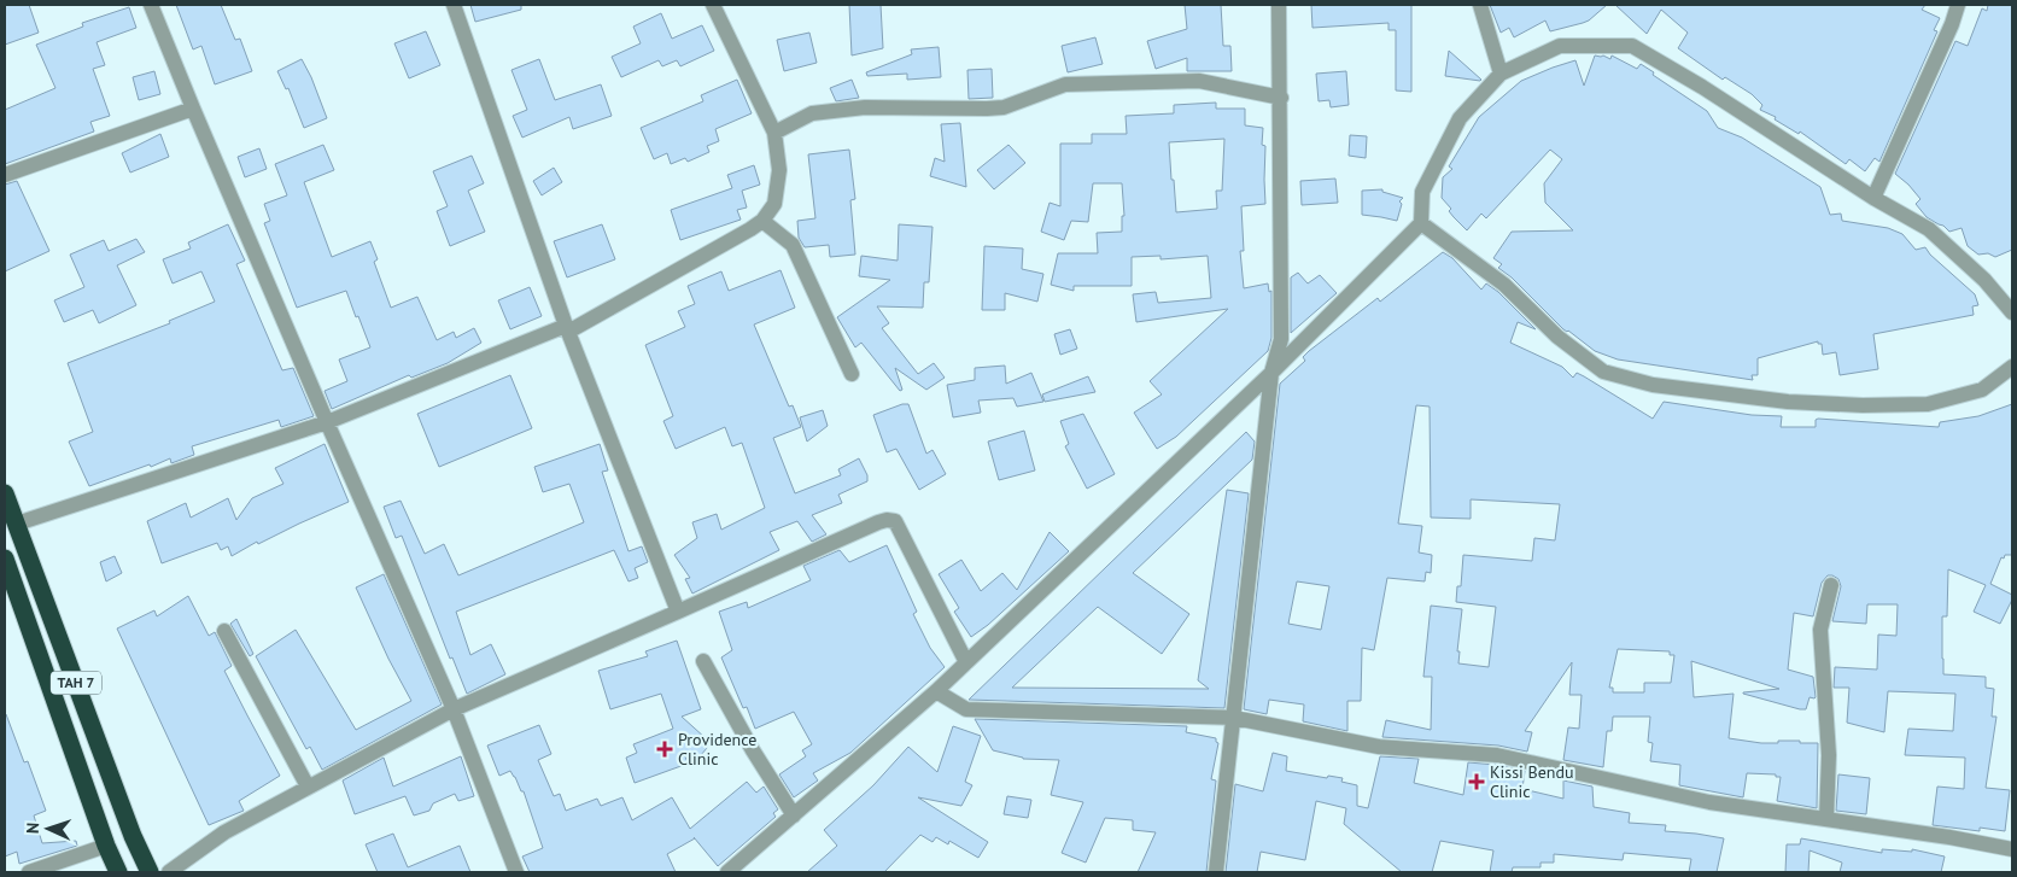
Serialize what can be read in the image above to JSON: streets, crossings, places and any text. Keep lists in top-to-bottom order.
{
  "streets": {
    "highway": ["TAH 7"]
  },
  "places": {
    "health": ["Providence Clinic", "Kissi Bendu Clinic"]
  },
  "north": "left"
}
